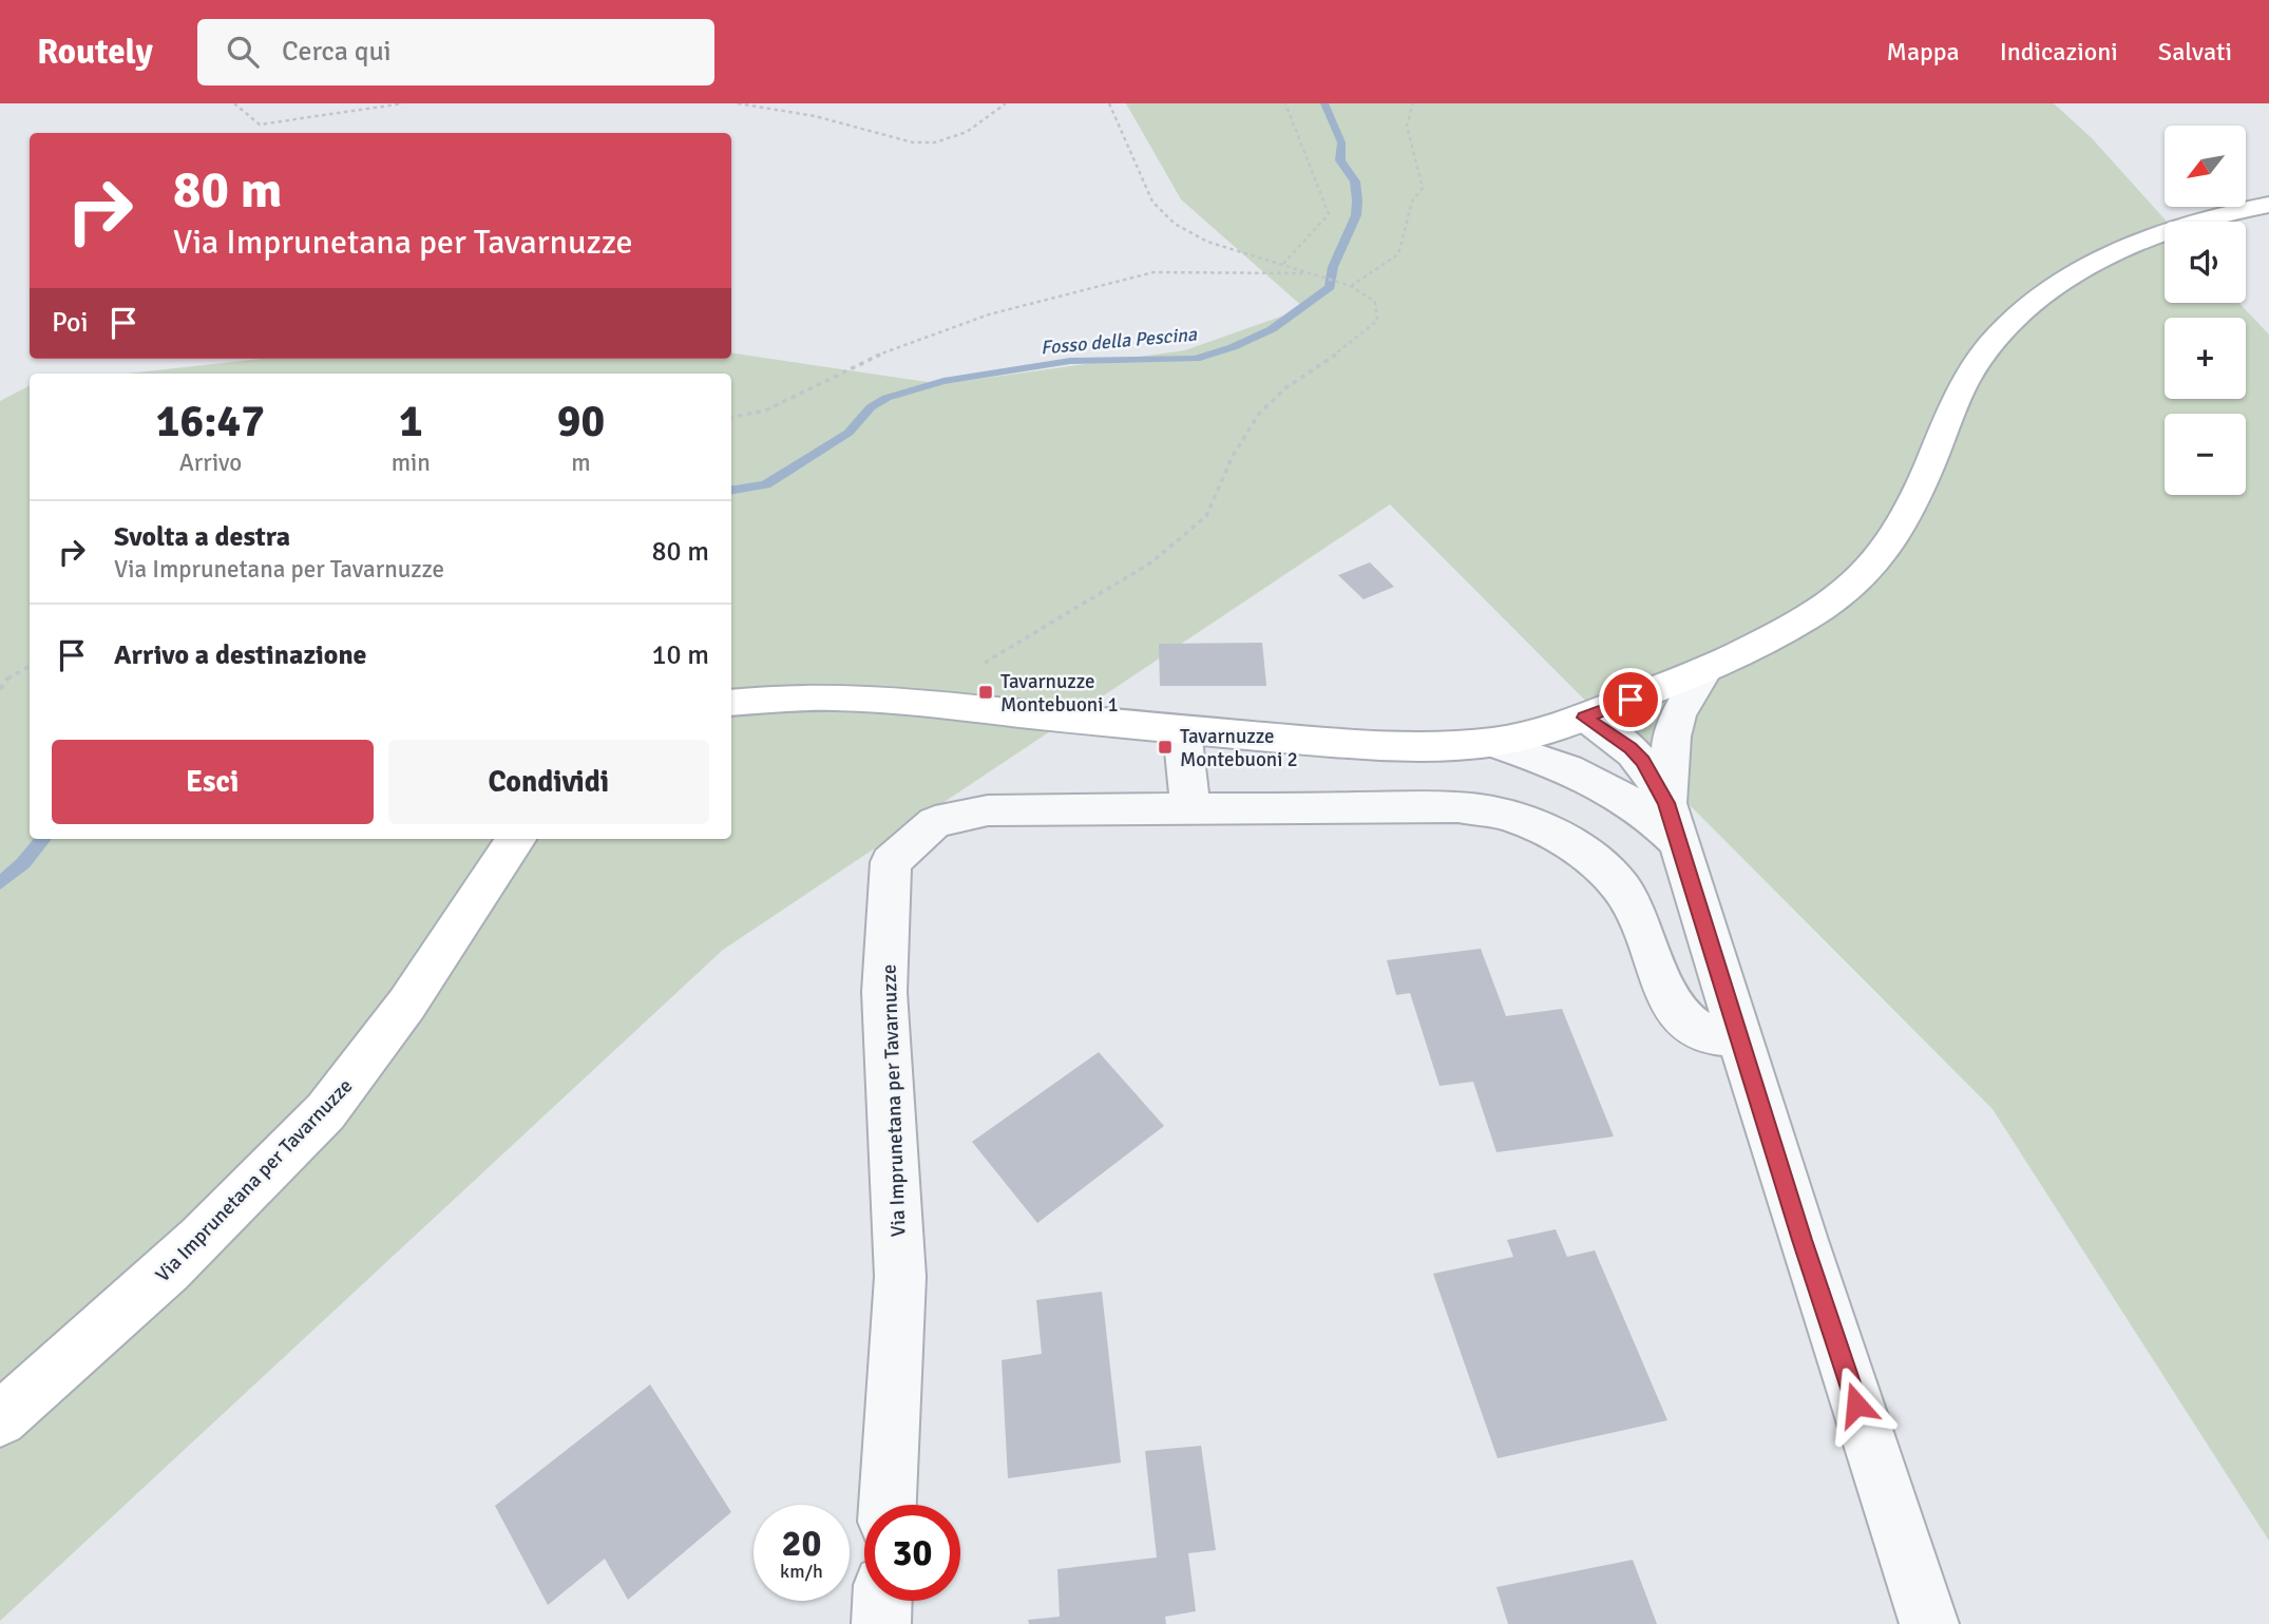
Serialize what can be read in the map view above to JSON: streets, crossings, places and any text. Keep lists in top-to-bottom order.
{
  "streets": {
    "main road": ["Via Imprunetana per Tavarnuzze"]
  },
  "water": ["Fosso della Pescina"],
  "places": {
    "transit": ["Tavarnuzze Montebuoni 1", "Tavarnuzze Montebuoni 2"]
  },
  "north": "bottom left",
  "page": {
    "header": "Routely",
    "search": "Cerca qui",
    "nav": ["Mappa", "Indicazioni", "Salvati"],
    "map_buttons": ["+", "−"],
    "turn": ["80 m", "Via Imprunetana per Tavarnuzze"],
    "then": "Poi",
    "eta": [
      "16:47",
      "Arrivo",
      "1",
      "min",
      "90",
      "m"
    ],
    "list": [
      {
        "name": "Svolta a destra",
        "note": "Via Imprunetana per Tavarnuzze",
        "value": "80 m"
      },
      {
        "name": "Arrivo a destinazione",
        "value": "10 m"
      }
    ],
    "buttons": ["Esci", "Condividi"],
    "speed": "20 km/h",
    "limit": "30"
  }
}
